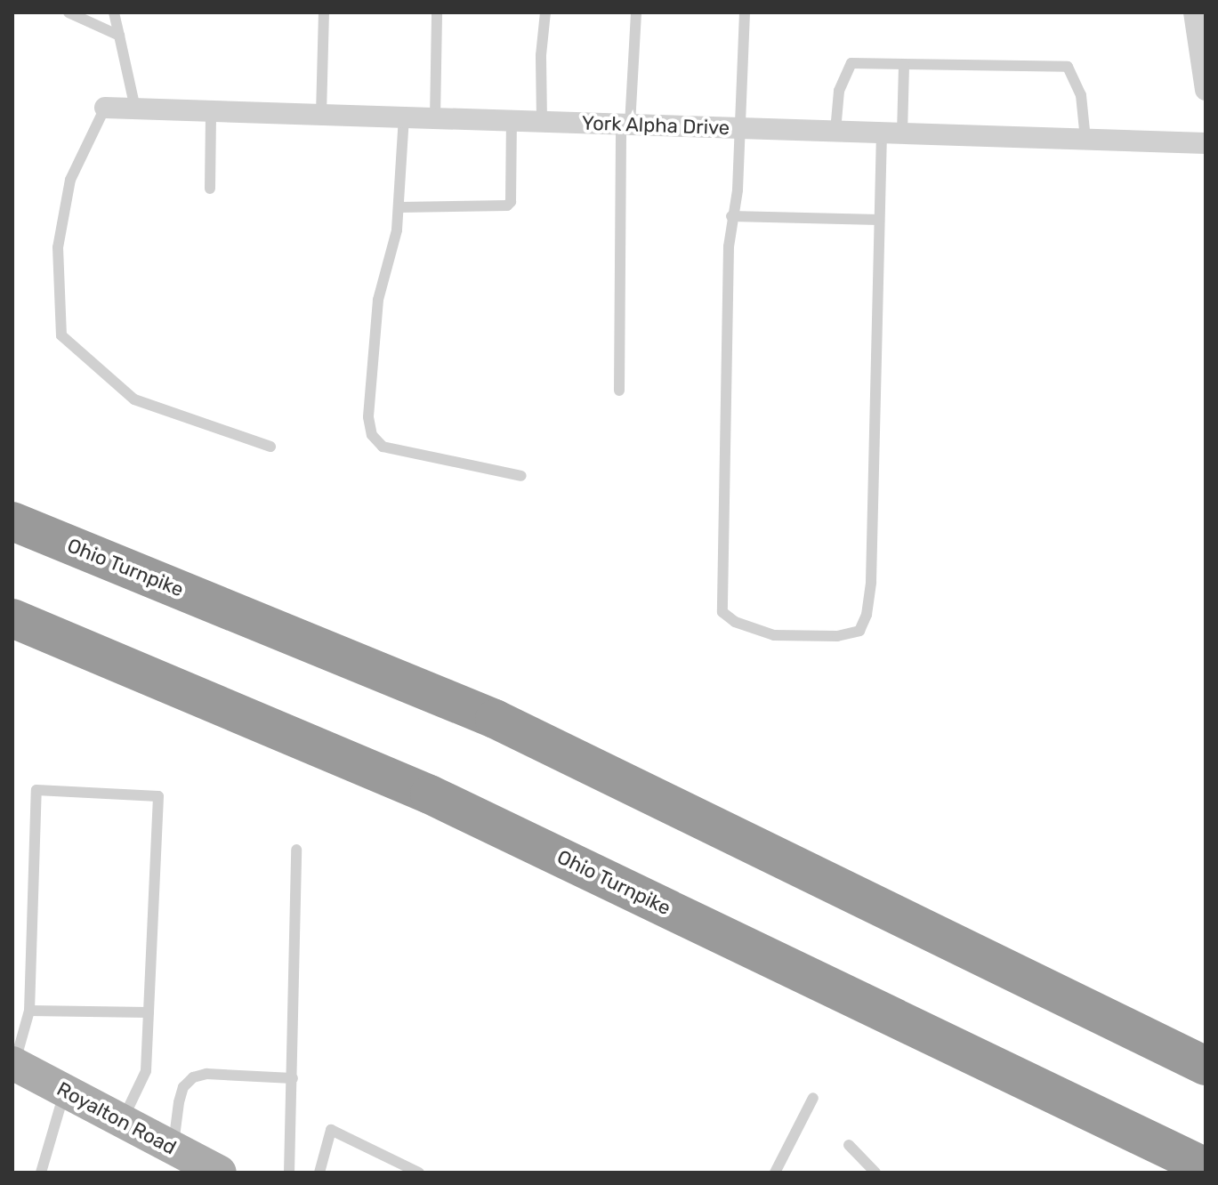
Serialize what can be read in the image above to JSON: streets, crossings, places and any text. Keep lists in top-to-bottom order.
{
  "streets": {
    "highway": ["Ohio Turnpike"],
    "main road": ["Royalton Road"],
    "street": ["York Alpha Drive"]
  }
}
